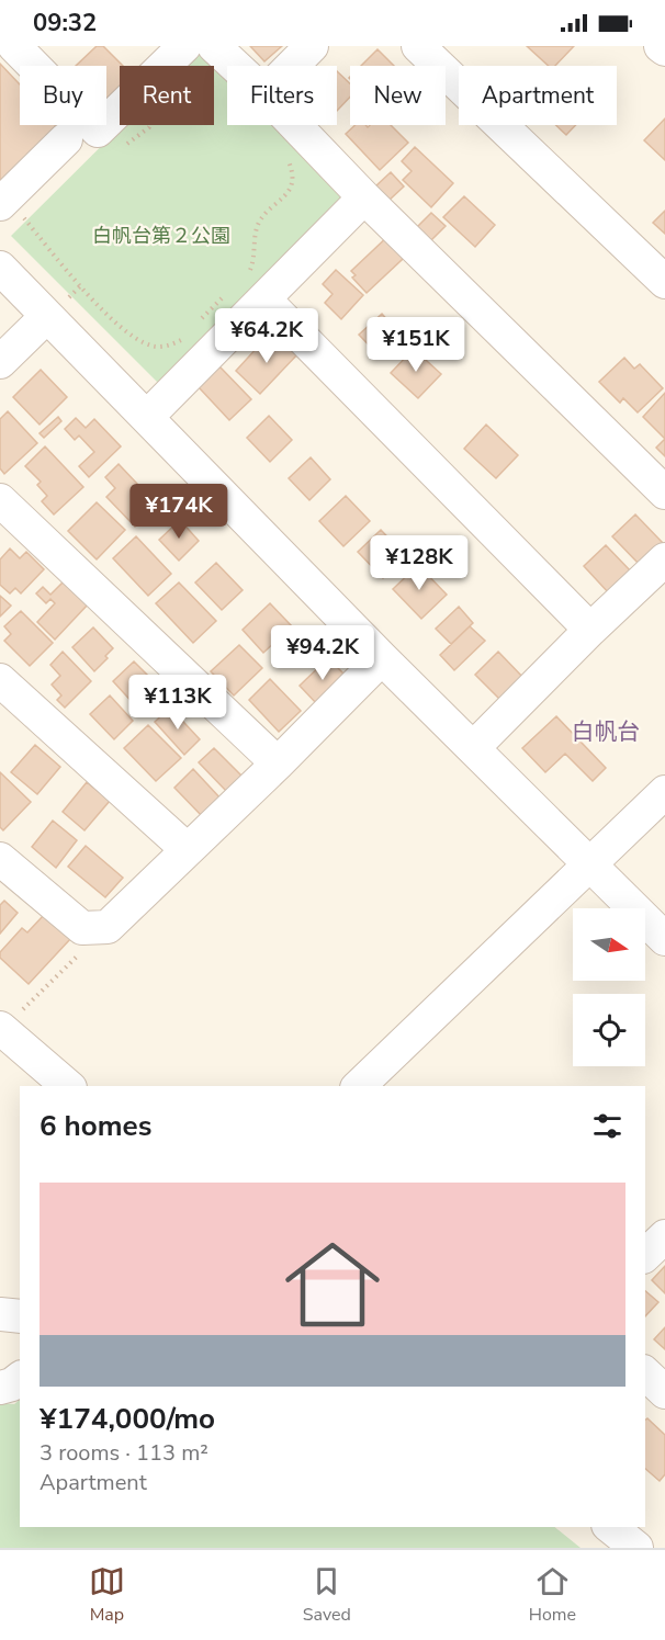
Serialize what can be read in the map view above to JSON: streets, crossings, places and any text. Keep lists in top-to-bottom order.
{
  "districts": ["白帆台"],
  "parks": ["白帆台第２公園"],
  "north": "right",
  "page": {
    "status": "09:32",
    "chip": [
      "Buy",
      "Rent",
      "Filters",
      "New",
      "Apartment"
    ],
    "price": [
      "¥64.2K",
      "¥151K",
      "¥174K",
      "¥128K",
      "¥94.2K",
      "¥113K"
    ],
    "heading": "6 homes",
    "list": [
      {
        "name": "¥174,000/mo",
        "note": "3 rooms · 113 m² · Apartment"
      }
    ],
    "tabs": ["Map", "Saved", "Home"]
  }
}
